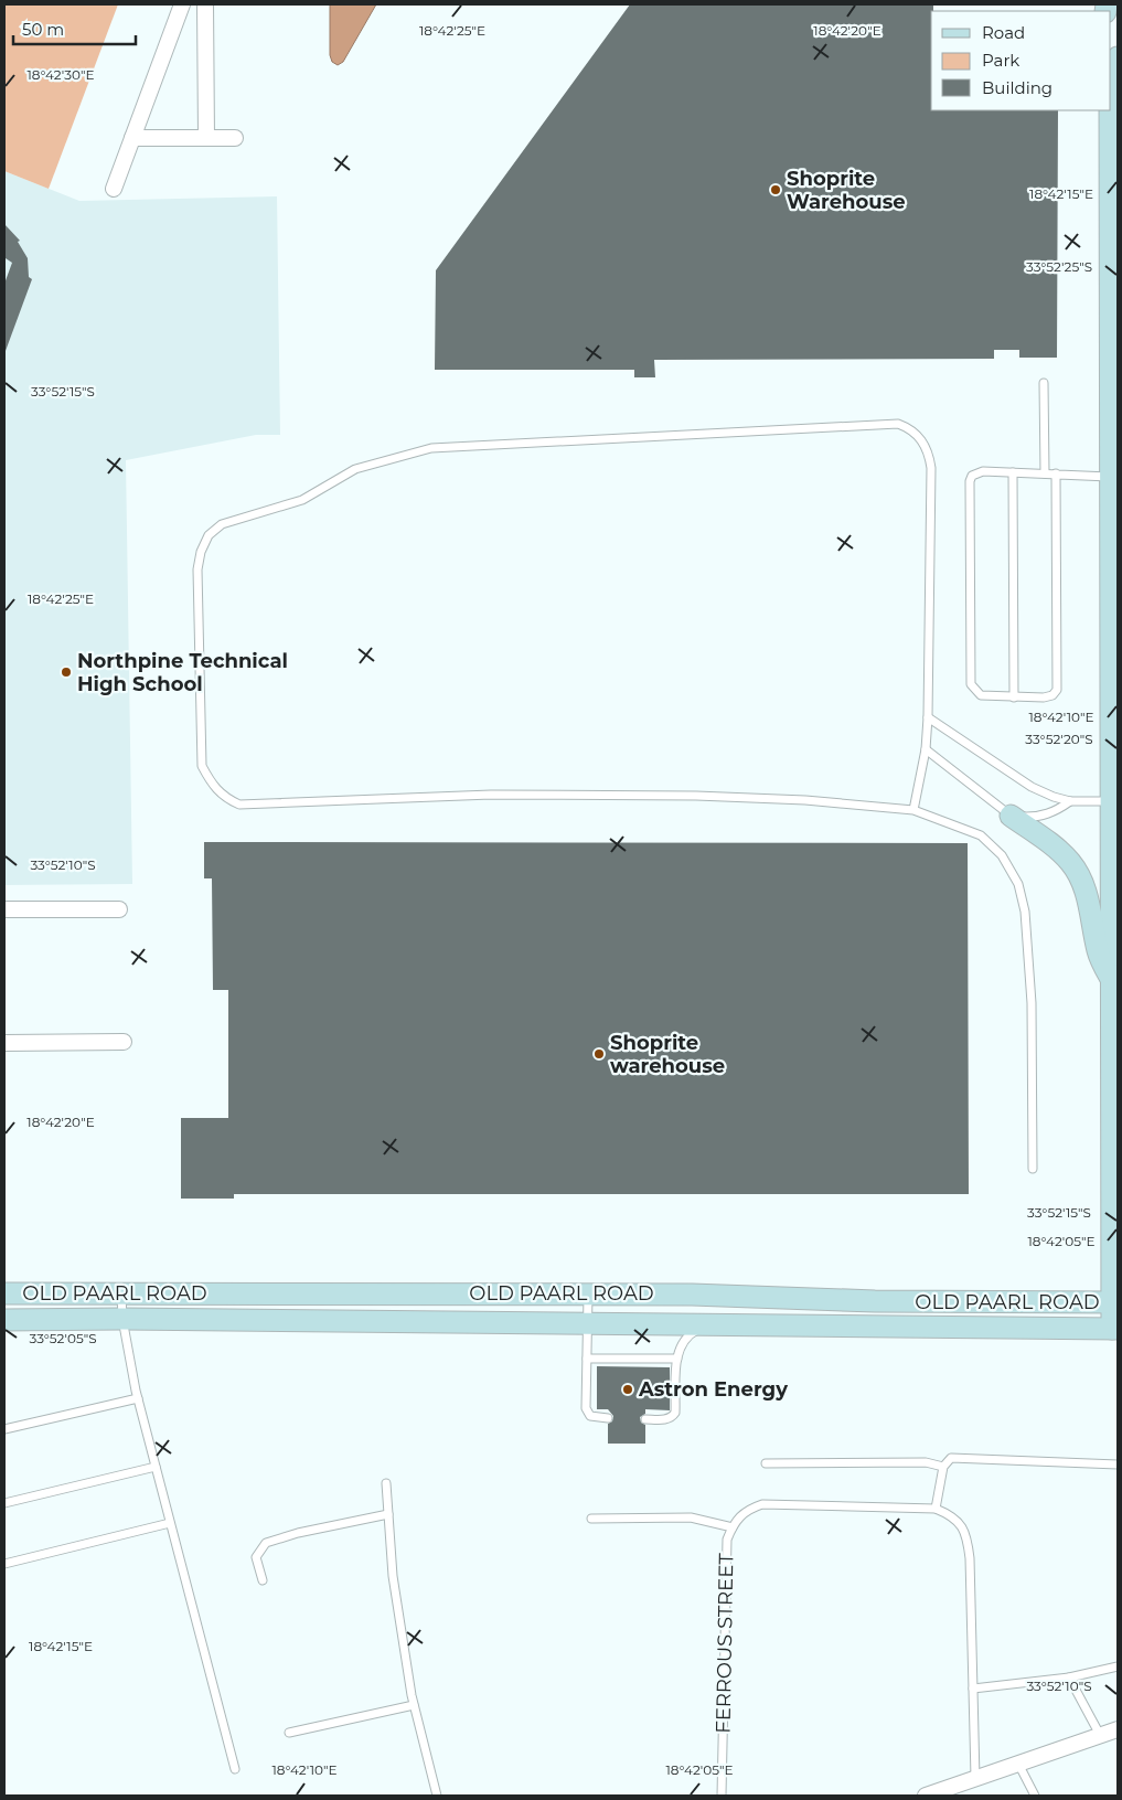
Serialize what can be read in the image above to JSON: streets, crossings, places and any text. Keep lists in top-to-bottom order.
{
  "streets": {
    "main road": ["OLD PAARL ROAD"],
    "lane": ["FERROUS STREET"]
  },
  "places": [
    "Shoprite Warehouse",
    "Northpine Technical High School",
    "Shoprite warehouse",
    "Astron Energy"
  ],
  "legend": ["Road", "Park", "Building"],
  "scale_bar": "50 m",
  "coordinates": [
    "18°42'25\"E",
    "18°42'20\"E",
    "18°42'30\"E",
    "18°42'15\"E",
    "33°52'25\"S",
    "33°52'15\"S",
    "18°42'10\"E",
    "33°52'20\"S",
    "33°52'10\"S",
    "18°42'05\"E",
    "33°52'05\"S"
  ]
}
